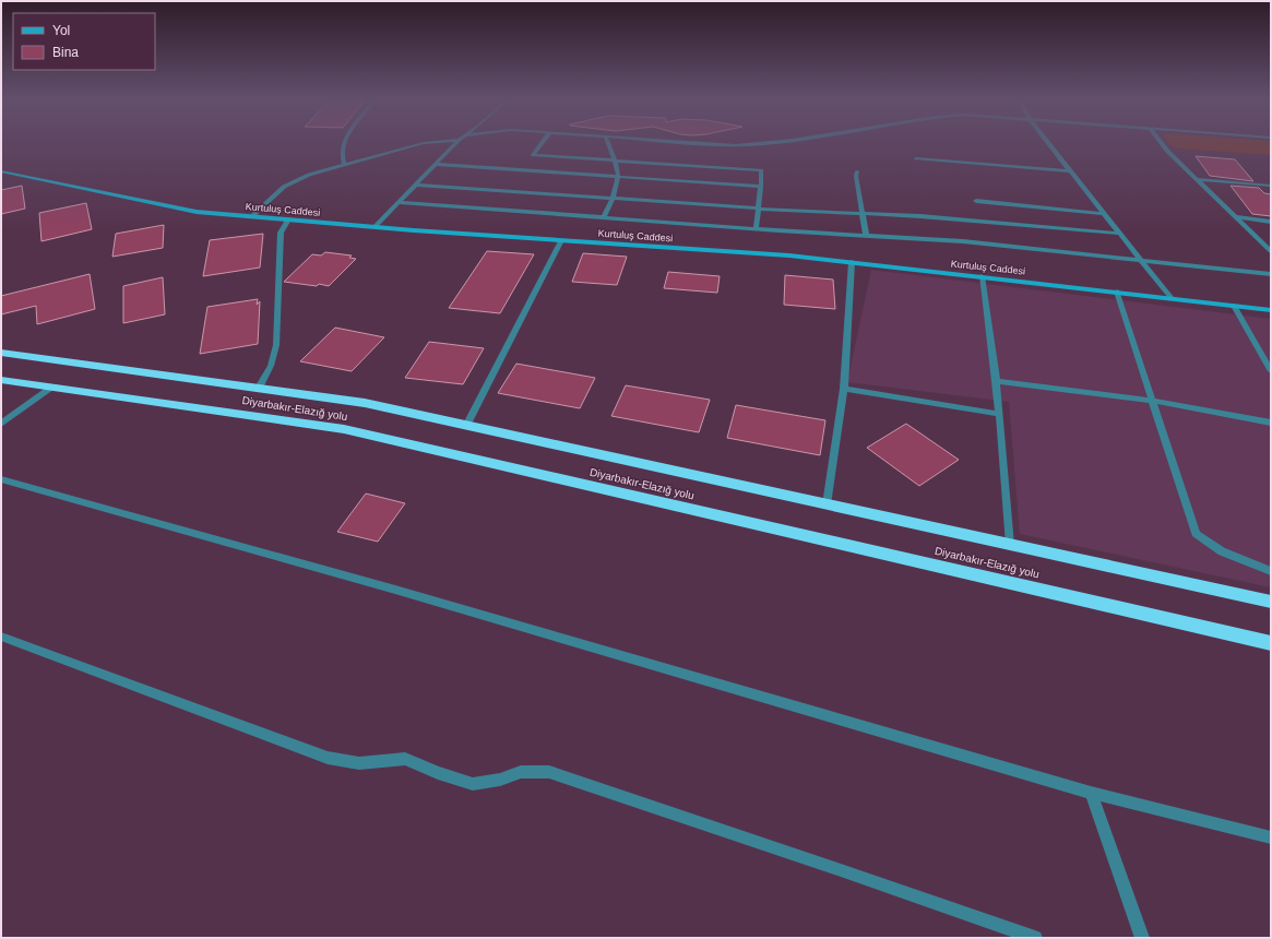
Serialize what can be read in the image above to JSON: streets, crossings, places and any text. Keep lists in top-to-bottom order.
{
  "streets": {
    "highway": ["Diyarbakır-Elazığ yolu"],
    "main road": ["Kurtuluş Caddesi"]
  },
  "legend": ["Yol", "Bina"]
}
